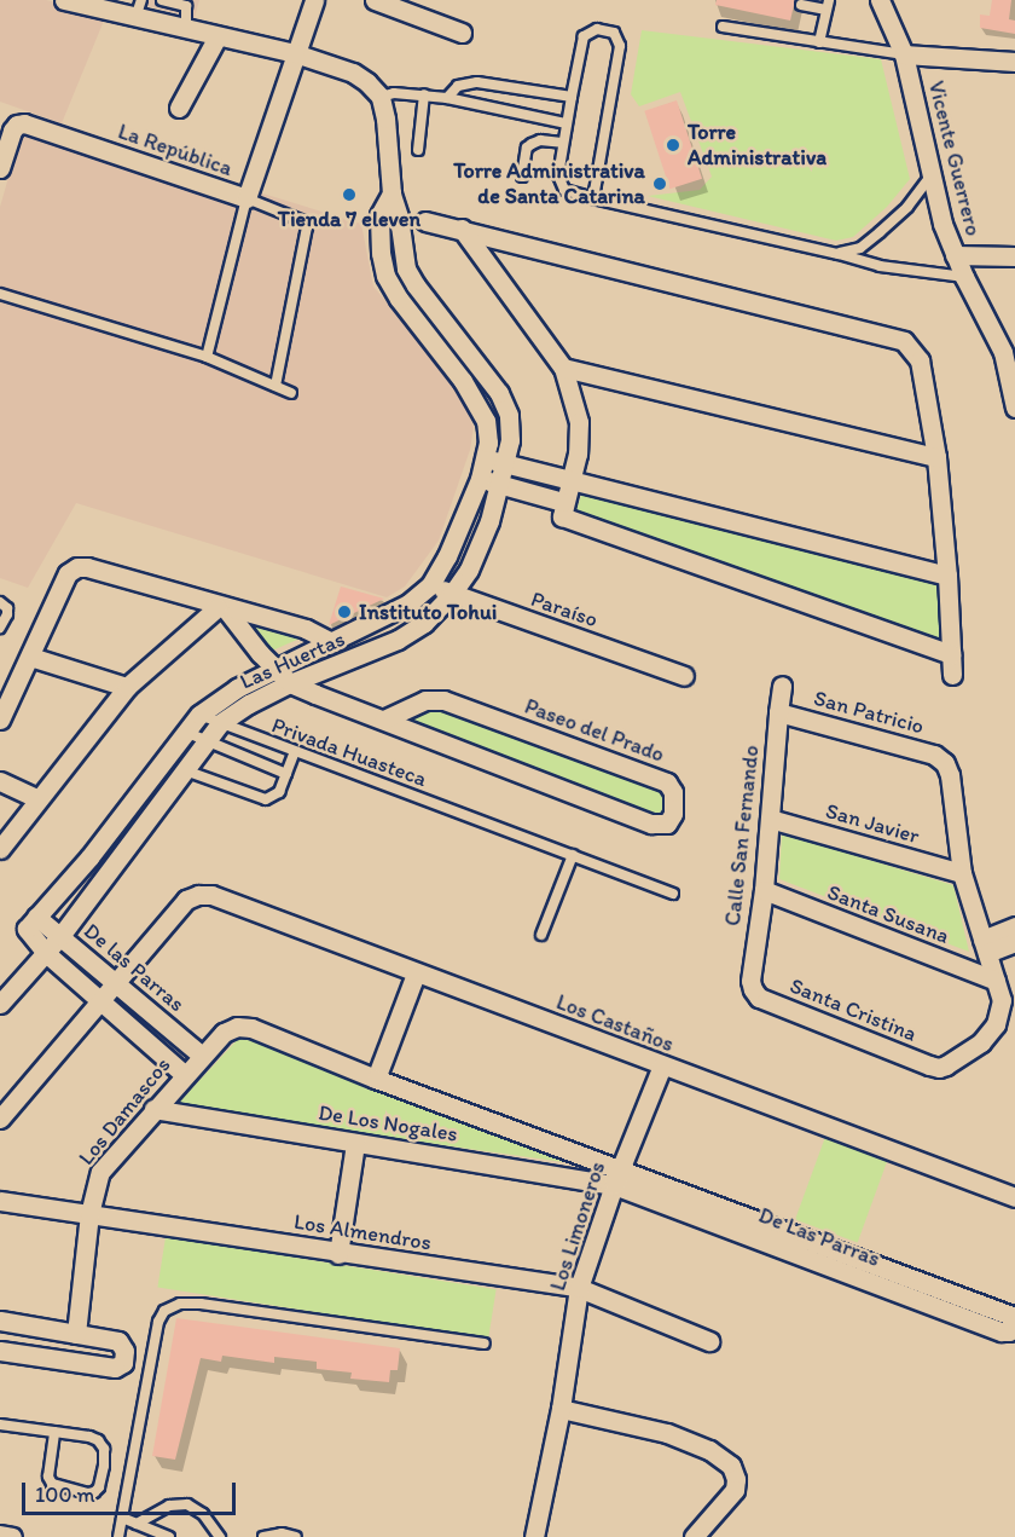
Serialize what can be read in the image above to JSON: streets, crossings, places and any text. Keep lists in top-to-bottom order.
{
  "streets": {
    "street": [
      "La República",
      "Vicente Guerrero",
      "Paraíso",
      "Las Huertas",
      "San Patricio",
      "Paseo del Prado",
      "San Javier",
      "Calle San Fernando",
      "Santa Susana",
      "De las Parras",
      "Santa Cristina",
      "Los Castaños",
      "Los Damascos",
      "De Los Nogales",
      "Los Limoneros",
      "Los Almendros",
      "De Las Parras"
    ],
    "lane": ["Privada Huasteca"]
  },
  "crossings": [
    ["Paraíso", "Las Huertas"],
    ["Las Huertas", "Paseo del Prado"],
    ["Las Huertas", "Privada Huasteca"],
    ["Las Huertas", "De las Parras"],
    ["San Patricio", "San Javier"],
    ["San Patricio", "Calle San Fernando"],
    ["San Javier", "Calle San Fernando"],
    ["Calle San Fernando", "Santa Susana"],
    ["Calle San Fernando", "Santa Cristina"],
    ["Santa Susana", "Santa Cristina"],
    ["De las Parras", "Los Castaños"],
    ["De las Parras", "Los Damascos"],
    ["Los Castaños", "Los Limoneros"],
    ["Los Damascos", "De Los Nogales"],
    ["Los Damascos", "Los Almendros"],
    ["De Los Nogales", "Los Limoneros"],
    ["De Los Nogales", "De Las Parras"],
    ["Los Limoneros", "Los Almendros"],
    ["Los Limoneros", "De Las Parras"]
  ],
  "places": [
    "Torre Administrativa",
    "Torre Administrativa de Santa Catarina",
    "Tienda 7 eleven",
    "Instituto Tohui"
  ],
  "scale_bar": "100 m"
}
